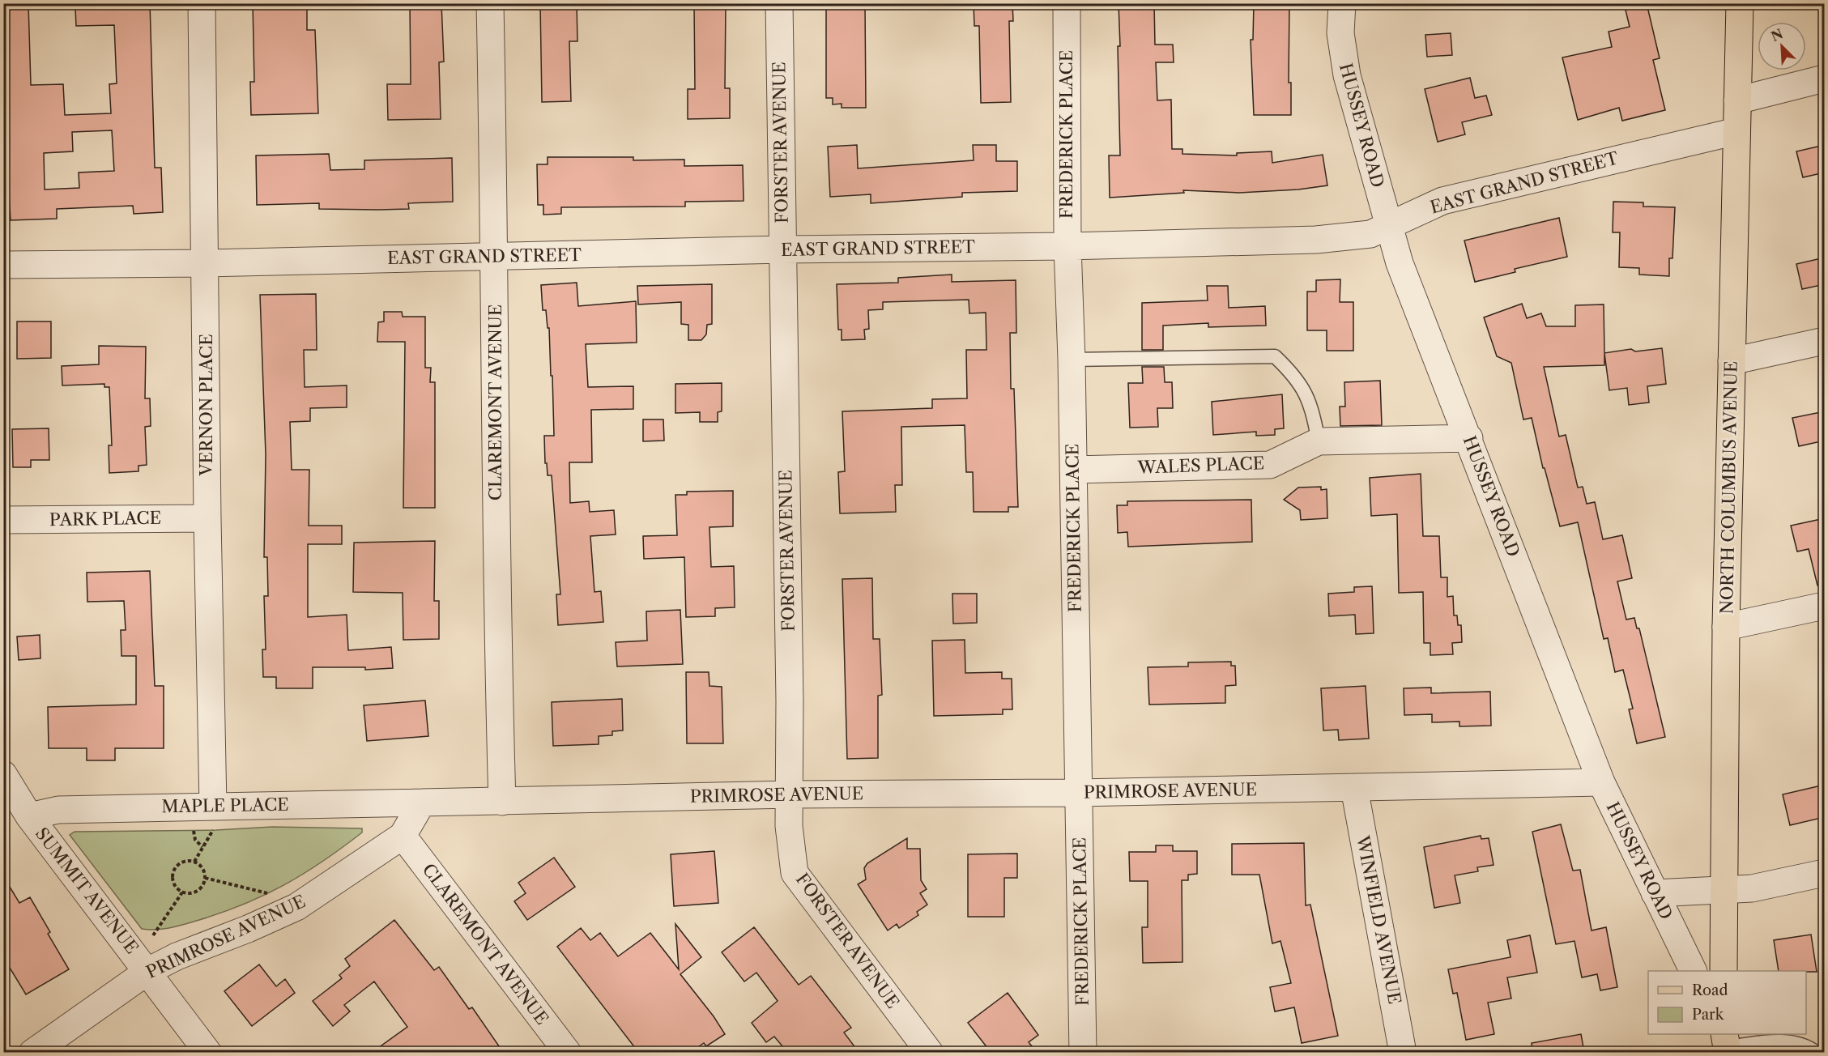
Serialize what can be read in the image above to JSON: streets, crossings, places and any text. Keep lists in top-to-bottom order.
{
  "streets": {
    "main road": ["NORTH COLUMBUS AVENUE"],
    "street": [
      "HUSSEY ROAD",
      "FREDERICK PLACE",
      "FORSTER AVENUE",
      "EAST GRAND STREET",
      "CLAREMONT AVENUE",
      "VERNON PLACE",
      "WALES PLACE",
      "PARK PLACE",
      "PRIMROSE AVENUE",
      "MAPLE PLACE",
      "SUMMIT AVENUE",
      "WINFIELD AVENUE"
    ]
  },
  "crossings": [
    ["HUSSEY ROAD", "EAST GRAND STREET"],
    ["HUSSEY ROAD", "WALES PLACE"],
    ["HUSSEY ROAD", "PRIMROSE AVENUE"],
    ["FREDERICK PLACE", "EAST GRAND STREET"],
    ["FREDERICK PLACE", "WALES PLACE"],
    ["FREDERICK PLACE", "PRIMROSE AVENUE"],
    ["FORSTER AVENUE", "EAST GRAND STREET"],
    ["FORSTER AVENUE", "PRIMROSE AVENUE"],
    ["EAST GRAND STREET", "CLAREMONT AVENUE"],
    ["EAST GRAND STREET", "VERNON PLACE"],
    ["EAST GRAND STREET", "NORTH COLUMBUS AVENUE"],
    ["CLAREMONT AVENUE", "PRIMROSE AVENUE"],
    ["VERNON PLACE", "PARK PLACE"],
    ["VERNON PLACE", "MAPLE PLACE"],
    ["PRIMROSE AVENUE", "MAPLE PLACE"],
    ["PRIMROSE AVENUE", "SUMMIT AVENUE"],
    ["PRIMROSE AVENUE", "WINFIELD AVENUE"],
    ["MAPLE PLACE", "SUMMIT AVENUE"]
  ],
  "legend": ["Road", "Park"],
  "north": "top left"
}
